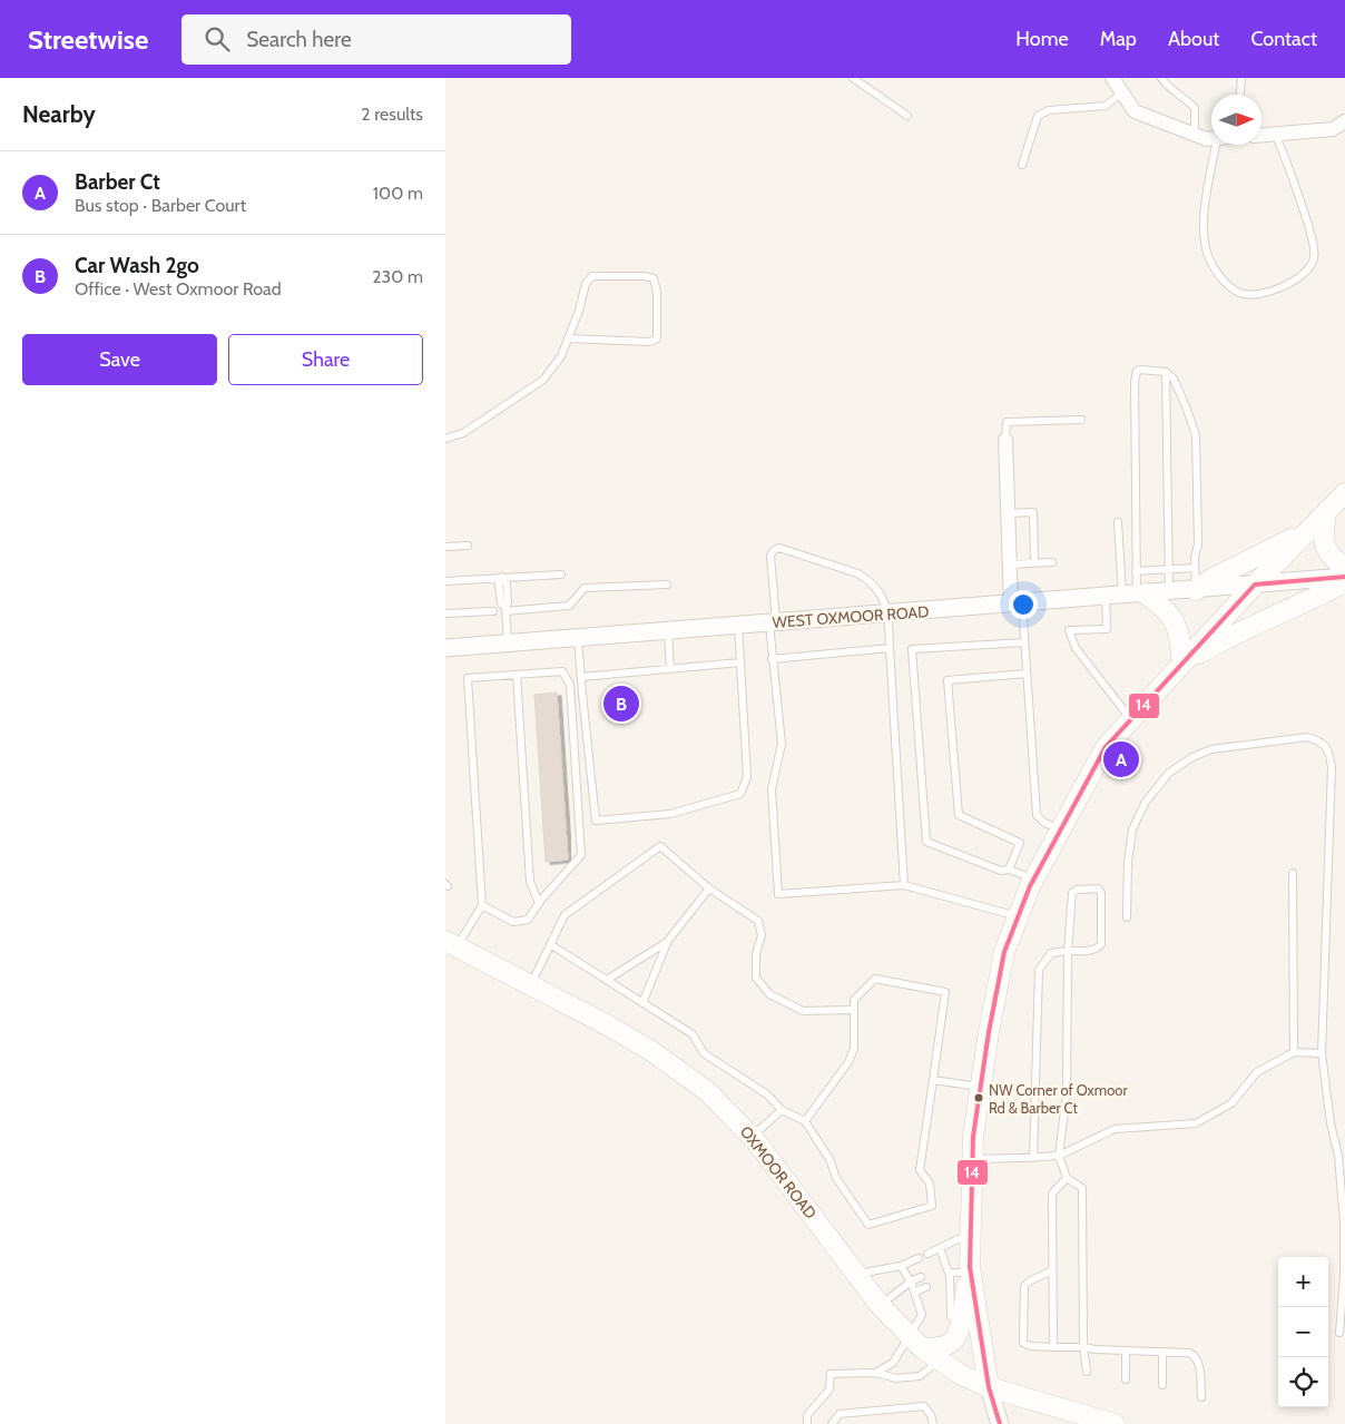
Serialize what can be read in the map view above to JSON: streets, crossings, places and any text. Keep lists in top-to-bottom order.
{
  "streets": {
    "main road": ["OXMOOR ROAD"],
    "street": ["WEST OXMOOR ROAD"]
  },
  "places": ["NW Corner of Oxmoor Rd & Barber Ct"],
  "lines": ["transit line 14"],
  "north": "right",
  "page": {
    "header": "Streetwise",
    "search": "Search here",
    "nav": [
      "Home",
      "Map",
      "About",
      "Contact"
    ],
    "heading": ["Nearby", "2 results"],
    "list": [
      {
        "mark": "A",
        "name": "Barber Ct",
        "note": "Bus stop · Barber Court",
        "value": "100 m"
      },
      {
        "mark": "B",
        "name": "Car Wash 2go",
        "note": "Office · West Oxmoor Road",
        "value": "230 m"
      }
    ],
    "buttons": ["Save", "Share"],
    "pins": ["B", "A"],
    "map_buttons": ["+", "−"]
  }
}
